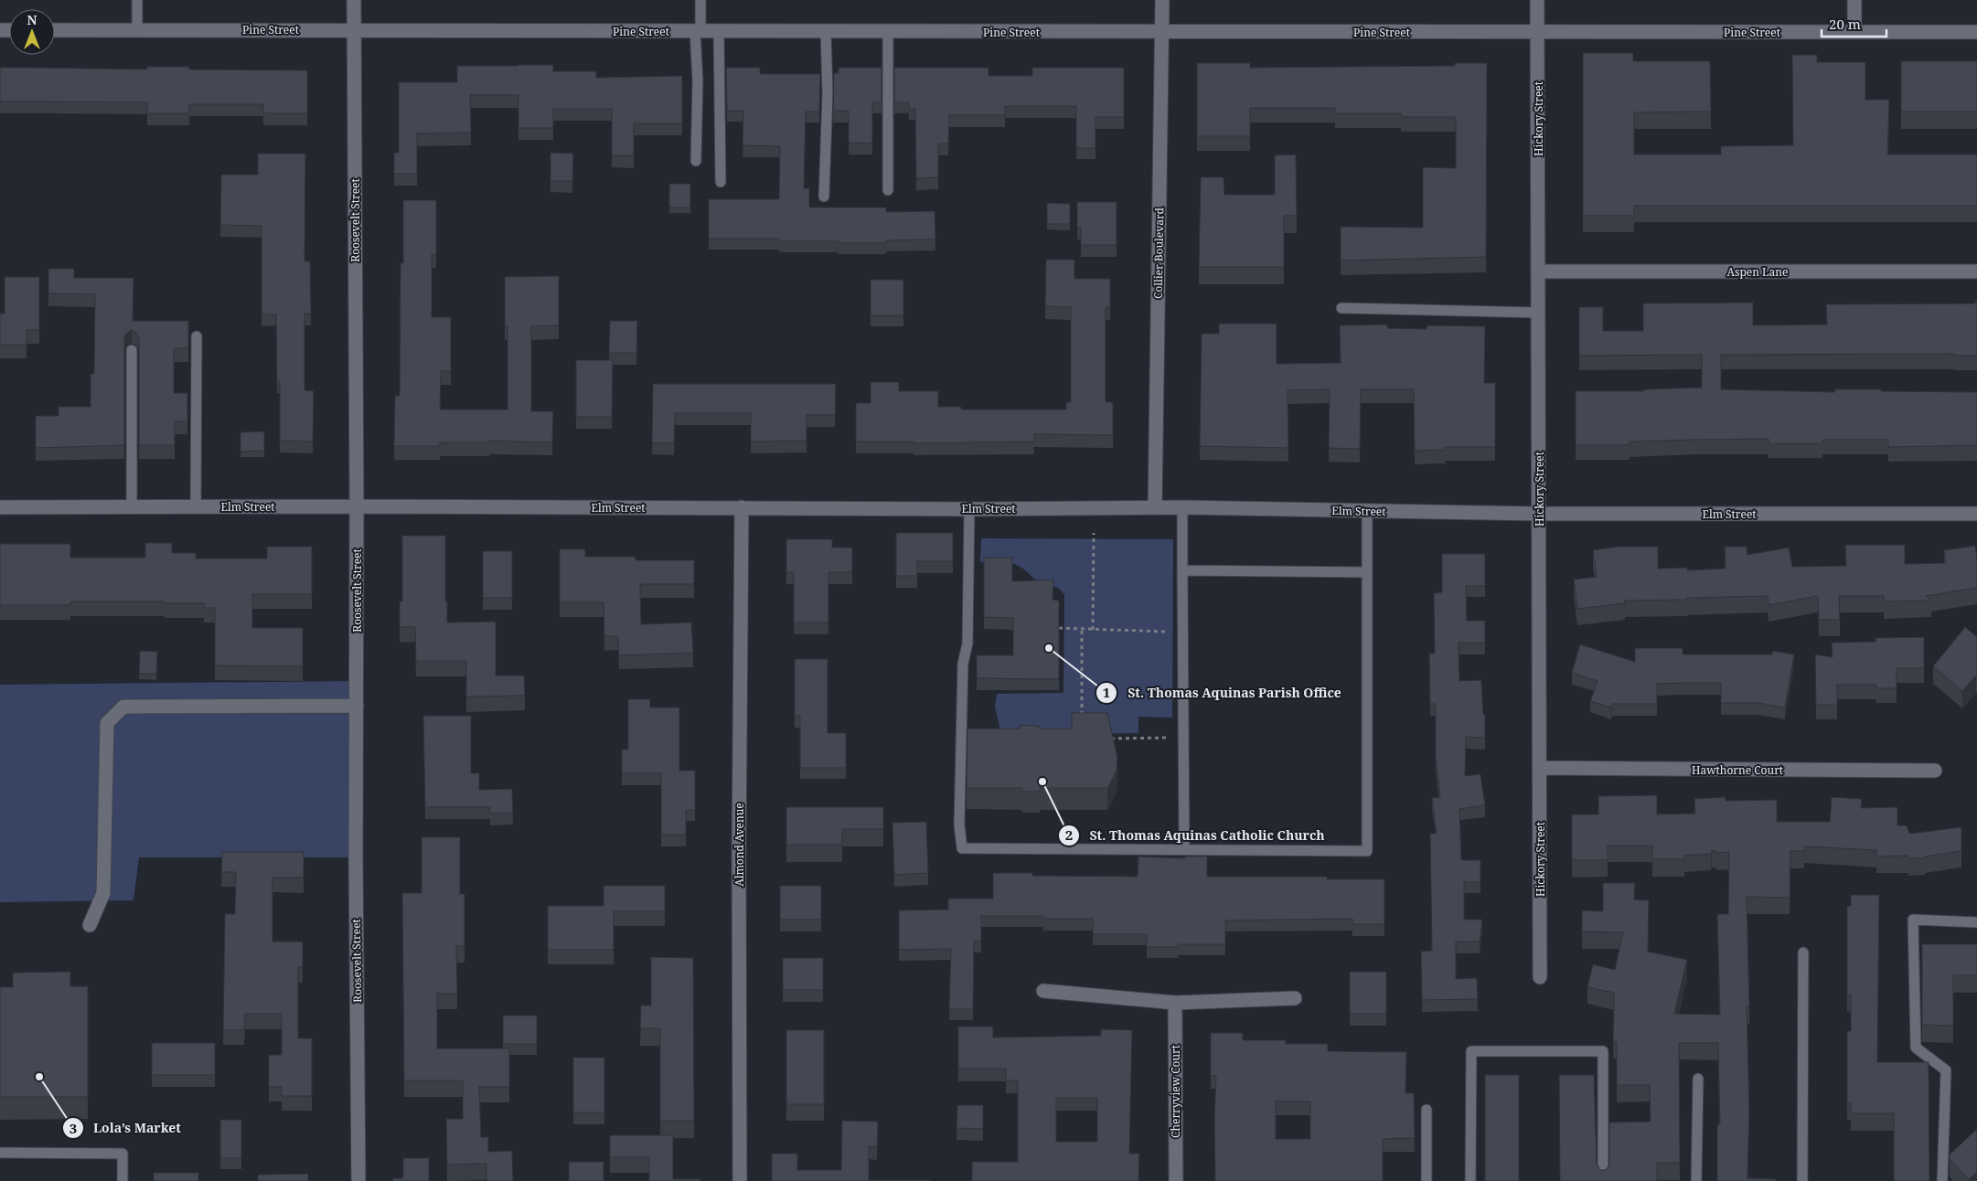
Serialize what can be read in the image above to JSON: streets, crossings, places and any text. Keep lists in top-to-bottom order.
{
  "streets": {
    "street": [
      "Pine Street",
      "Hickory Street",
      "Roosevelt Street",
      "Collier Boulevard",
      "Aspen Lane",
      "Elm Street",
      "Hawthorne Court",
      "Almond Avenue",
      "Cherryview Court"
    ]
  },
  "crossings": [
    ["Pine Street", "Hickory Street"],
    ["Pine Street", "Roosevelt Street"],
    ["Pine Street", "Collier Boulevard"],
    ["Hickory Street", "Aspen Lane"],
    ["Hickory Street", "Elm Street"],
    ["Hickory Street", "Hawthorne Court"],
    ["Roosevelt Street", "Elm Street"],
    ["Collier Boulevard", "Elm Street"],
    ["Elm Street", "Almond Avenue"]
  ],
  "places": ["St. Thomas Aquinas Parish Office", "St. Thomas Aquinas Catholic Church", "Lola’s Market"],
  "scale_bar": "20 m",
  "north": "top"
}
